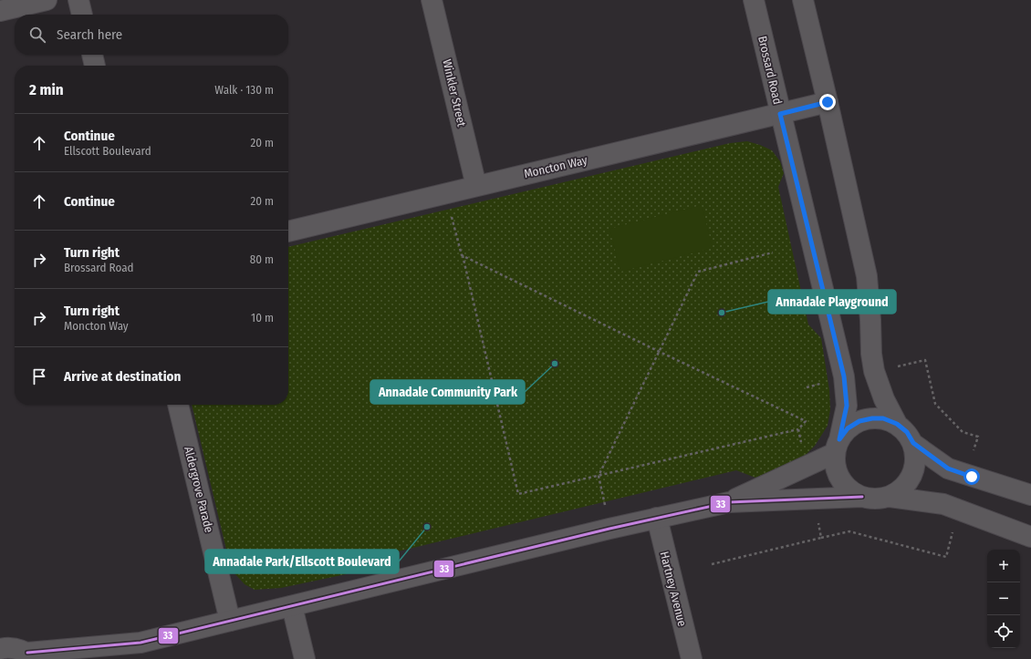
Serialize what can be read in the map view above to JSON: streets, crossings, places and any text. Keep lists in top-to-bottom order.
{
  "streets": {
    "street": [
      "Brossard Road",
      "Winkler Street",
      "Moncton Way",
      "Aldergrove Parade",
      "Hartney Avenue"
    ]
  },
  "crossings": [
    ["Brossard Road", "Moncton Way"],
    ["Winkler Street", "Moncton Way"]
  ],
  "places": ["Annadale Playground", "Annadale Community Park", "Annadale Park/Ellscott Boulevard"],
  "lines": ["transit line 33"],
  "page": {
    "search": "Search here",
    "heading": ["2 min", "Walk · 130 m"],
    "list": [
      ["Continue", "Ellscott Boulevard", "20 m"],
      ["Continue", "20 m"],
      ["Turn right", "Brossard Road", "80 m"],
      ["Turn right", "Moncton Way", "10 m"],
      "Arrive at destination"
    ],
    "map_buttons": ["+", "−"]
  }
}
